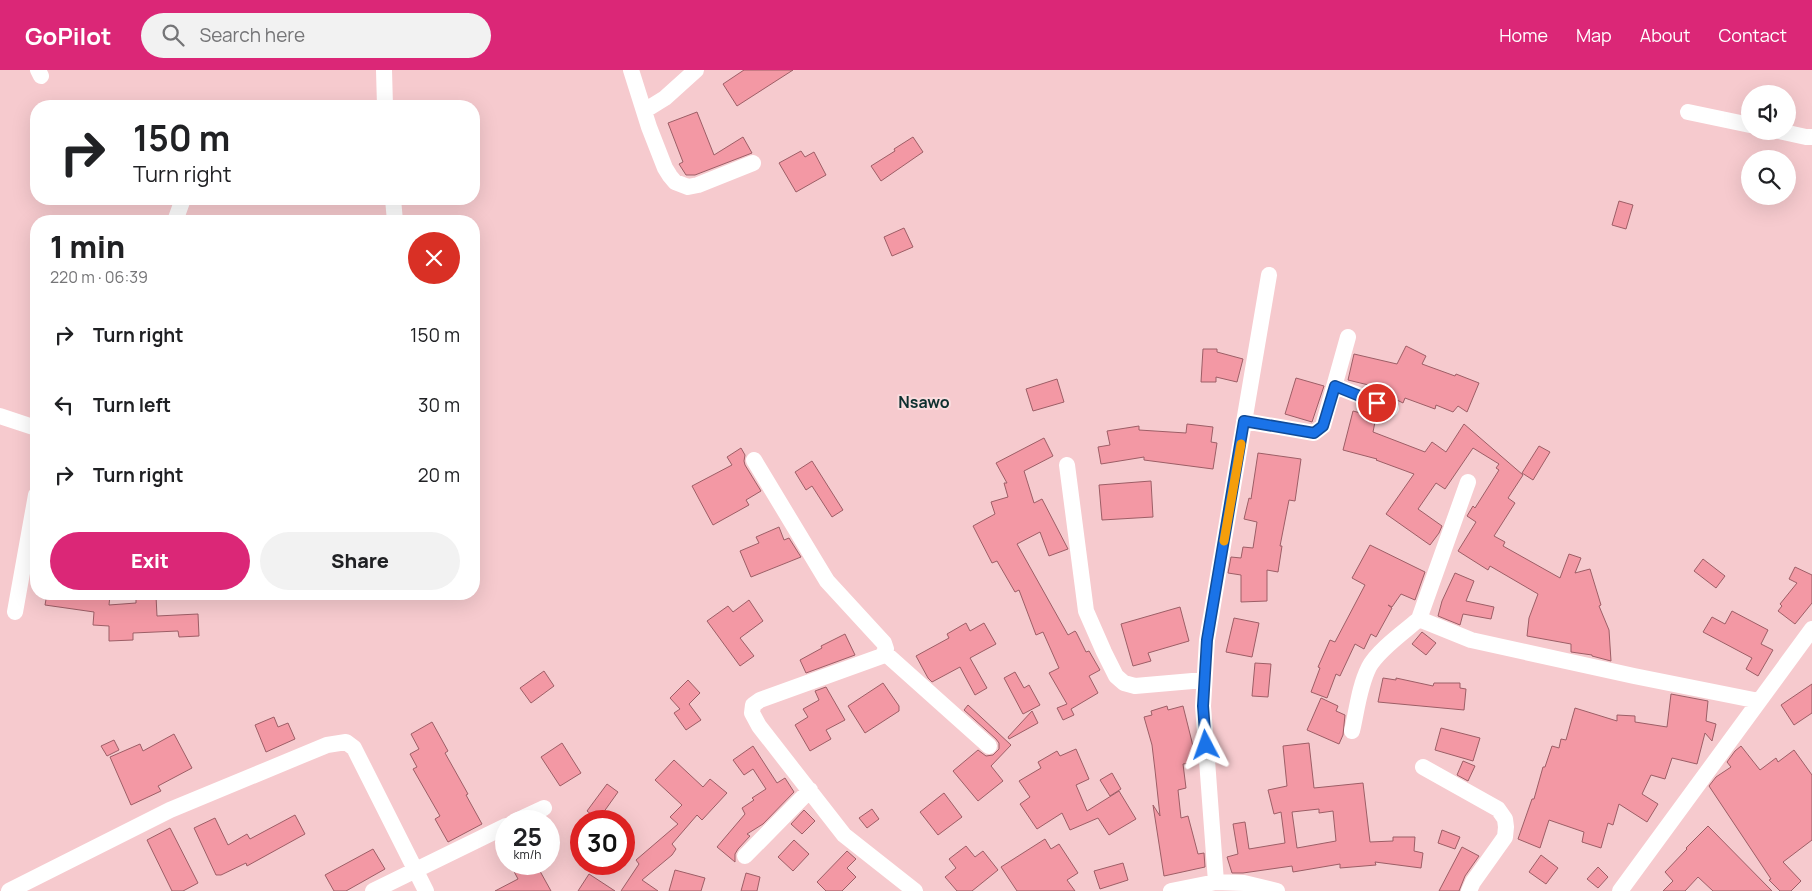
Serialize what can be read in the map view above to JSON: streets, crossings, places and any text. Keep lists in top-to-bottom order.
{
  "districts": ["Nsawo"],
  "page": {
    "header": "GoPilot",
    "search": "Search here",
    "nav": [
      "Home",
      "Map",
      "About",
      "Contact"
    ],
    "turn": ["150 m", "Turn right"],
    "heading": ["1 min", "220 m · 06:39"],
    "list": [
      {
        "name": "Turn right",
        "value": "150 m"
      },
      {
        "name": "Turn left",
        "value": "30 m"
      },
      {
        "name": "Turn right",
        "value": "20 m"
      }
    ],
    "buttons": ["Exit", "Share"],
    "speed": "25 km/h",
    "limit": "30"
  }
}
